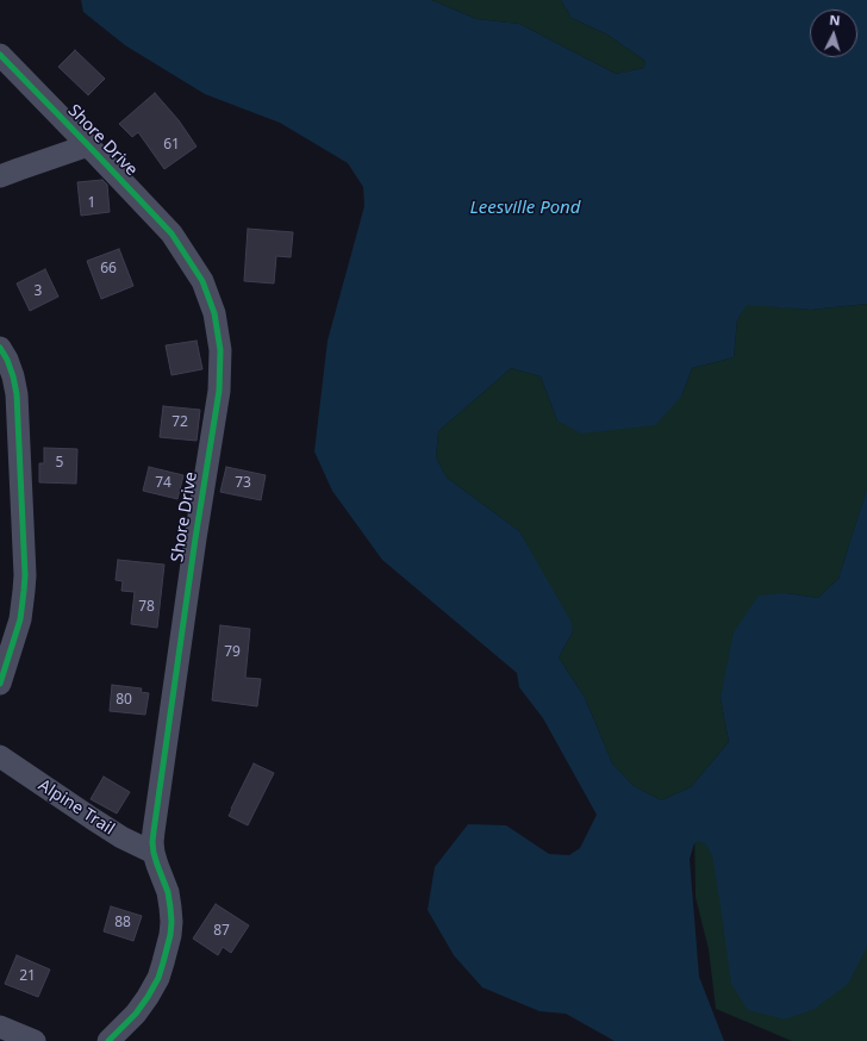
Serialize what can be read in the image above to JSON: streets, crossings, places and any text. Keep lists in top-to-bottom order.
{
  "streets": {
    "street": ["Shore Drive", "Alpine Trail"]
  },
  "crossings": [
    ["Shore Drive", "Alpine Trail"]
  ],
  "water": ["Leesville Pond"],
  "house_numbers": [
    "61",
    "1",
    "66",
    "3",
    "72",
    "5",
    "74",
    "73",
    "78",
    "79",
    "80",
    "88",
    "87",
    "21"
  ],
  "north": "top"
}
